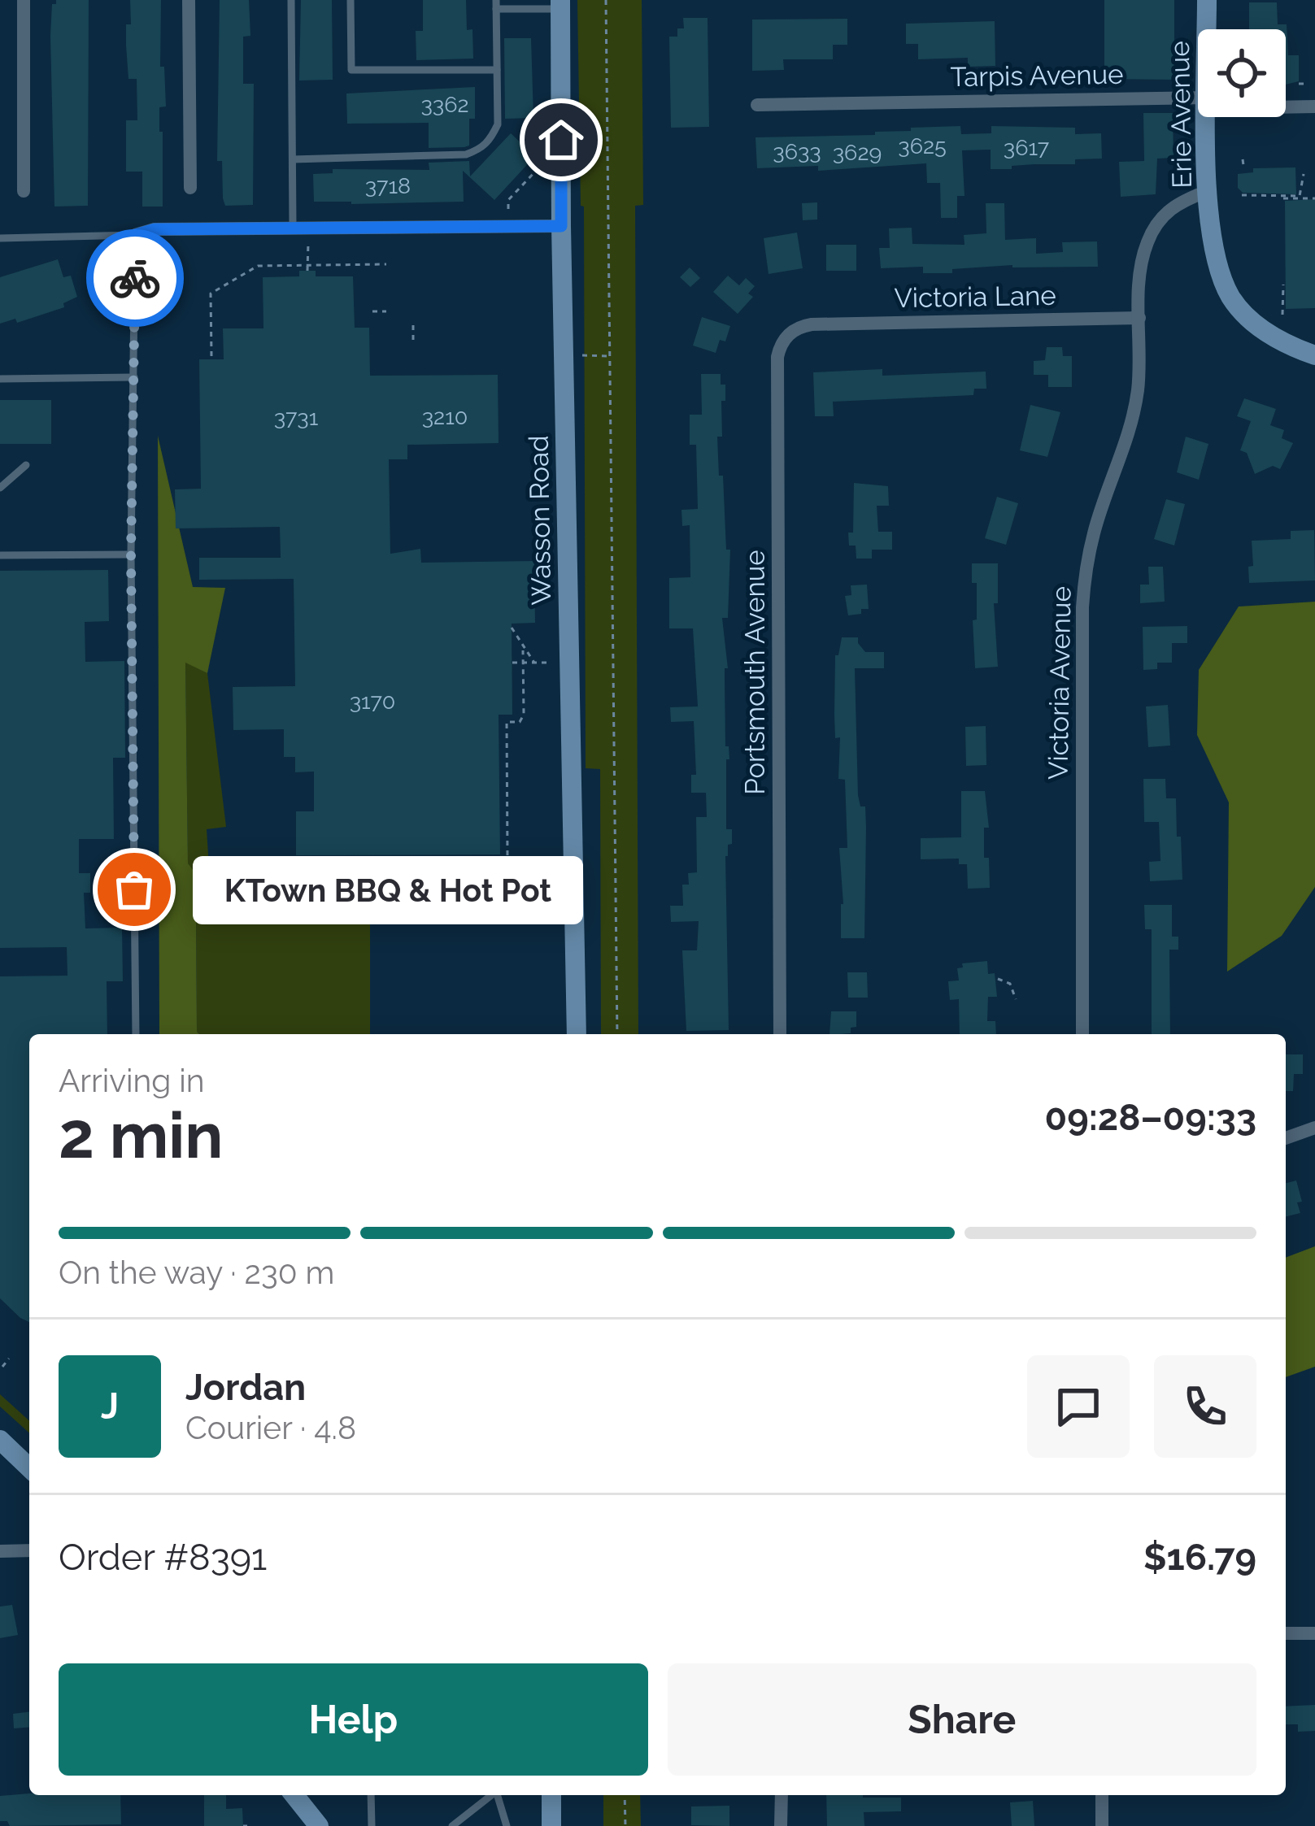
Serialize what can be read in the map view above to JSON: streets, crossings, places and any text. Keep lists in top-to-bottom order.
{
  "streets": {
    "street": [
      "Tarpis Avenue",
      "Erie Avenue",
      "Victoria Lane",
      "Wasson Road",
      "Portsmouth Avenue",
      "Victoria Avenue"
    ]
  },
  "crossings": [
    ["Erie Avenue", "Victoria Avenue"],
    ["Victoria Lane", "Portsmouth Avenue"],
    ["Victoria Lane", "Victoria Avenue"]
  ],
  "places": ["KTown BBQ & Hot Pot"],
  "house_numbers": [
    "3362",
    "3625",
    "3617",
    "3633",
    "3629",
    "3718",
    "3210",
    "3731",
    "3170"
  ],
  "page": {
    "bubble": "KTown BBQ & Hot Pot",
    "heading": ["2 min", "Arriving in", "09:28–09:33"],
    "panel": [
      "Jordan",
      "Courier · 4.8",
      "Order #8391",
      "$16.79"
    ],
    "bar": "On the way · 230 m",
    "round": "J",
    "buttons": ["Help", "Share"]
  }
}
